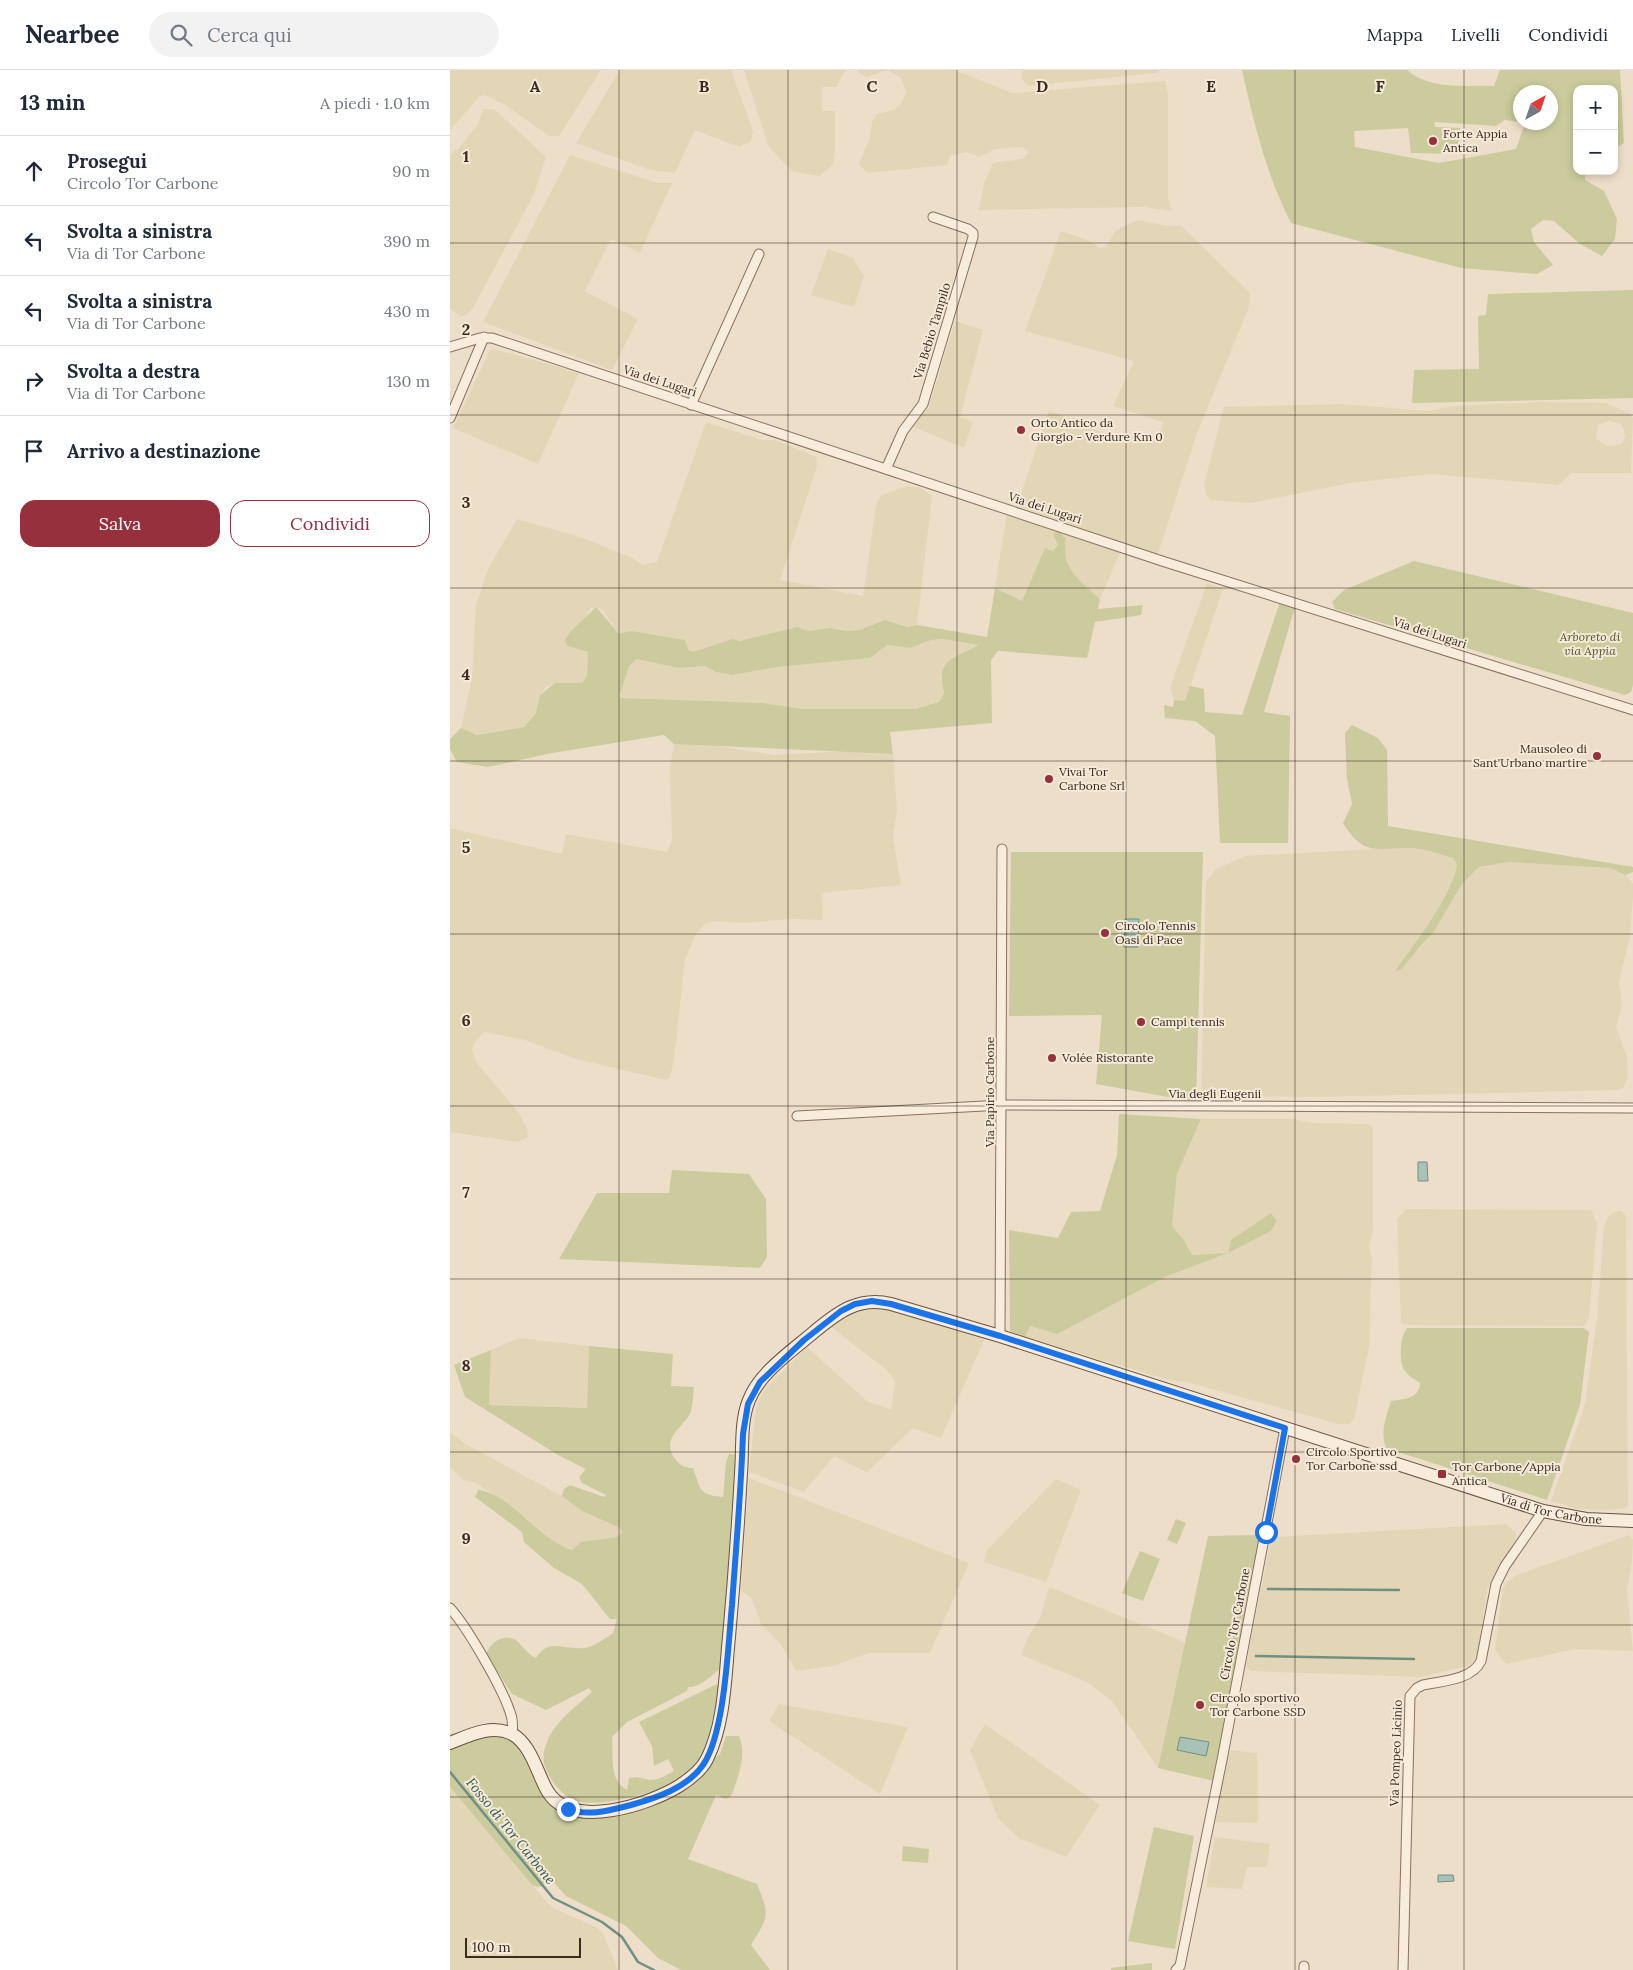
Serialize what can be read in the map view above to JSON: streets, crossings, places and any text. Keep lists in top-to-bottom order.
{
  "streets": {
    "main road": ["Via di Tor Carbone"],
    "street": [
      "Via Bebio Tampilo",
      "Via dei Lugari",
      "Via Papirio Carbone",
      "Via degli Eugenii",
      "Circolo Tor Carbone",
      "Via Pompeo Licinio"
    ]
  },
  "crossings": [
    ["Via Bebio Tampilo", "Via dei Lugari"],
    ["Via Papirio Carbone", "Via degli Eugenii"],
    ["Via Papirio Carbone", "Via di Tor Carbone"],
    ["Via di Tor Carbone", "Circolo Tor Carbone"],
    ["Via di Tor Carbone", "Via Pompeo Licinio"]
  ],
  "water": ["Fosso di Tor Carbone"],
  "parks": ["Arboreto di via Appia"],
  "places": {
    "other": [
      "Forte Appia Antica",
      "Orto Antico da Giorgio - Verdure Km 0",
      "Mausoleo di Sant'Urbano martire",
      "Vivai Tor Carbone Srl",
      "Circolo Tennis Oasi di Pace",
      "Campi tennis",
      "Volée Ristorante",
      "Circolo Sportivo Tor Carbone ssd",
      "Circolo sportivo Tor Carbone SSD"
    ],
    "transit": ["Tor Carbone/Appia Antica"]
  },
  "scale_bar": "100 m",
  "north": "top right",
  "page": {
    "header": "Nearbee",
    "search": "Cerca qui",
    "nav": ["Mappa", "Livelli", "Condividi"],
    "heading": ["13 min", "A piedi · 1.0 km"],
    "map_buttons": ["+", "−"],
    "list": [
      ["Prosegui", "Circolo Tor Carbone", "90 m"],
      ["Svolta a sinistra", "Via di Tor Carbone", "390 m"],
      ["Svolta a sinistra", "Via di Tor Carbone", "430 m"],
      ["Svolta a destra", "Via di Tor Carbone", "130 m"],
      "Arrivo a destinazione"
    ],
    "buttons": ["Salva", "Condividi"],
    "scale": "100 m"
  },
  "grid": {
    "columns": [
      "A",
      "B",
      "C",
      "D",
      "E",
      "F"
    ],
    "rows": [
      "1",
      "2",
      "3",
      "4",
      "5",
      "6",
      "7",
      "8",
      "9"
    ]
  }
}
